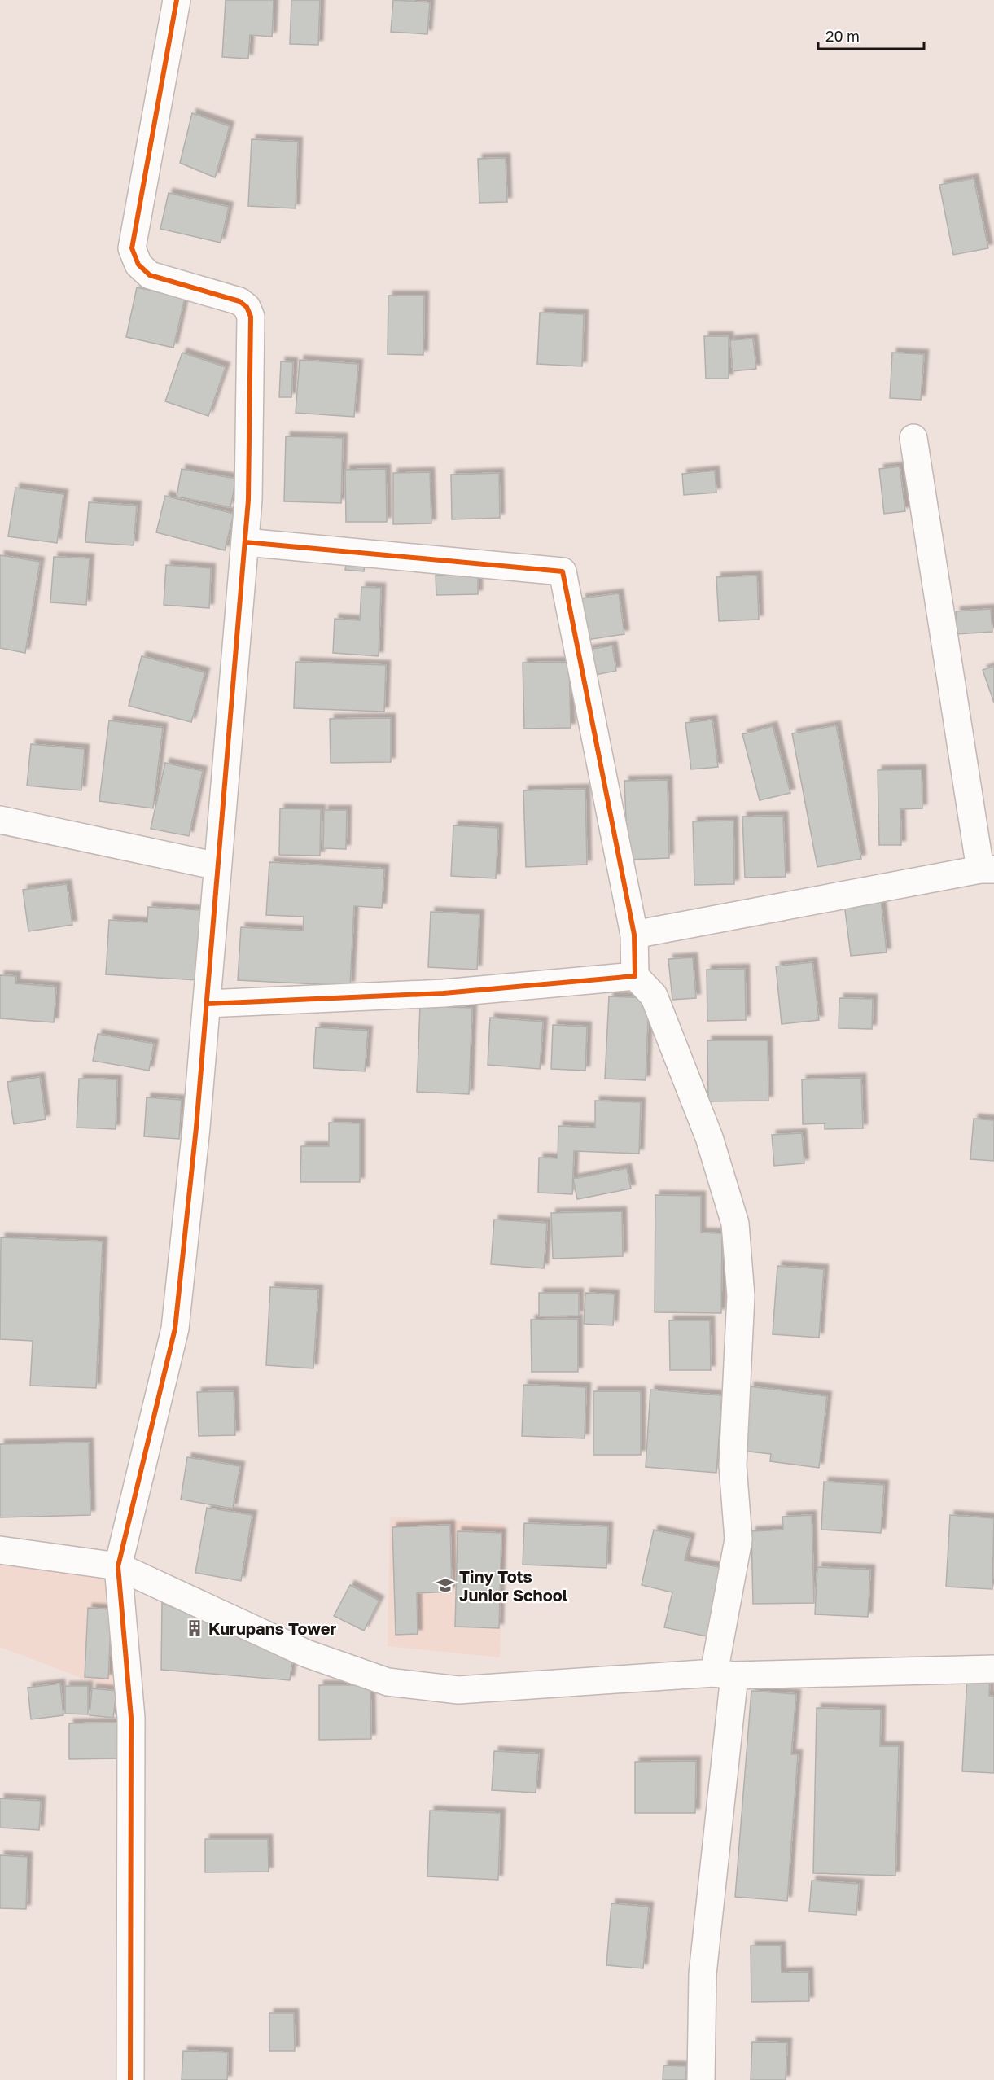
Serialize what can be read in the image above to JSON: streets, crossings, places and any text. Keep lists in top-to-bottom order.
{
  "places": {
    "school or university": ["Tiny Tots Junior School"],
    "building": ["Kurupans Tower"]
  },
  "scale_bar": "20 m"
}
